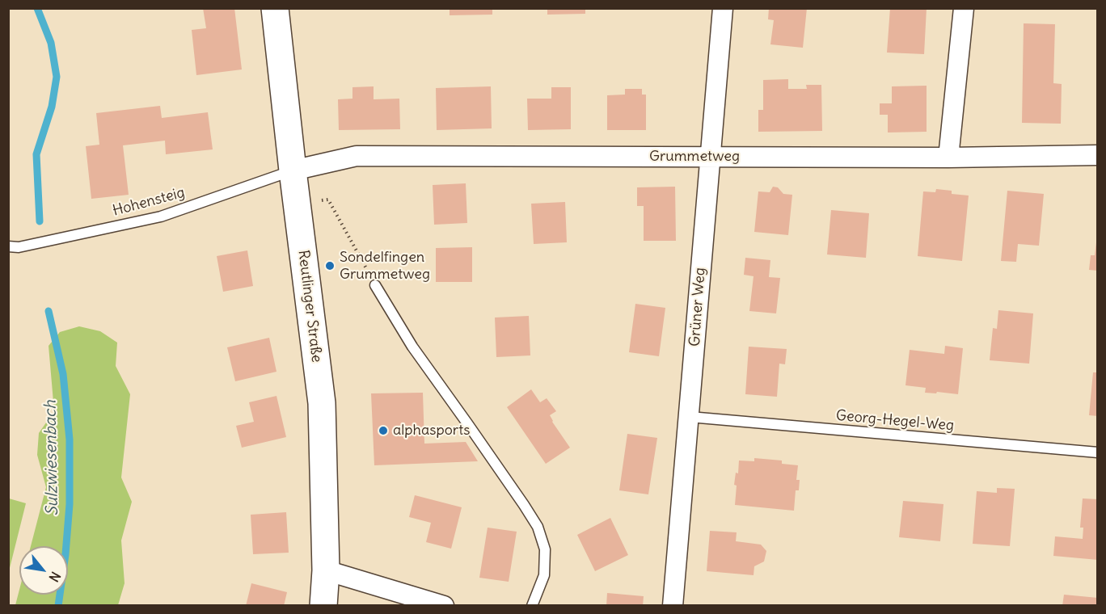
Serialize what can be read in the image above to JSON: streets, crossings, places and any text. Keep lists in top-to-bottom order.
{
  "streets": {
    "main road": ["Reutlinger Straße"],
    "street": ["Grummetweg", "Grüner Weg"],
    "lane": ["Hohensteig", "Georg-Hegel-Weg"]
  },
  "crossings": [
    ["Grummetweg", "Hohensteig"],
    ["Grummetweg", "Reutlinger Straße"],
    ["Grummetweg", "Grüner Weg"],
    ["Hohensteig", "Reutlinger Straße"],
    ["Grüner Weg", "Georg-Hegel-Weg"]
  ],
  "water": ["Sulzwiesenbach"],
  "places": ["Sondelfingen Grummetweg", "alphasports"],
  "north": "bottom right"
}
